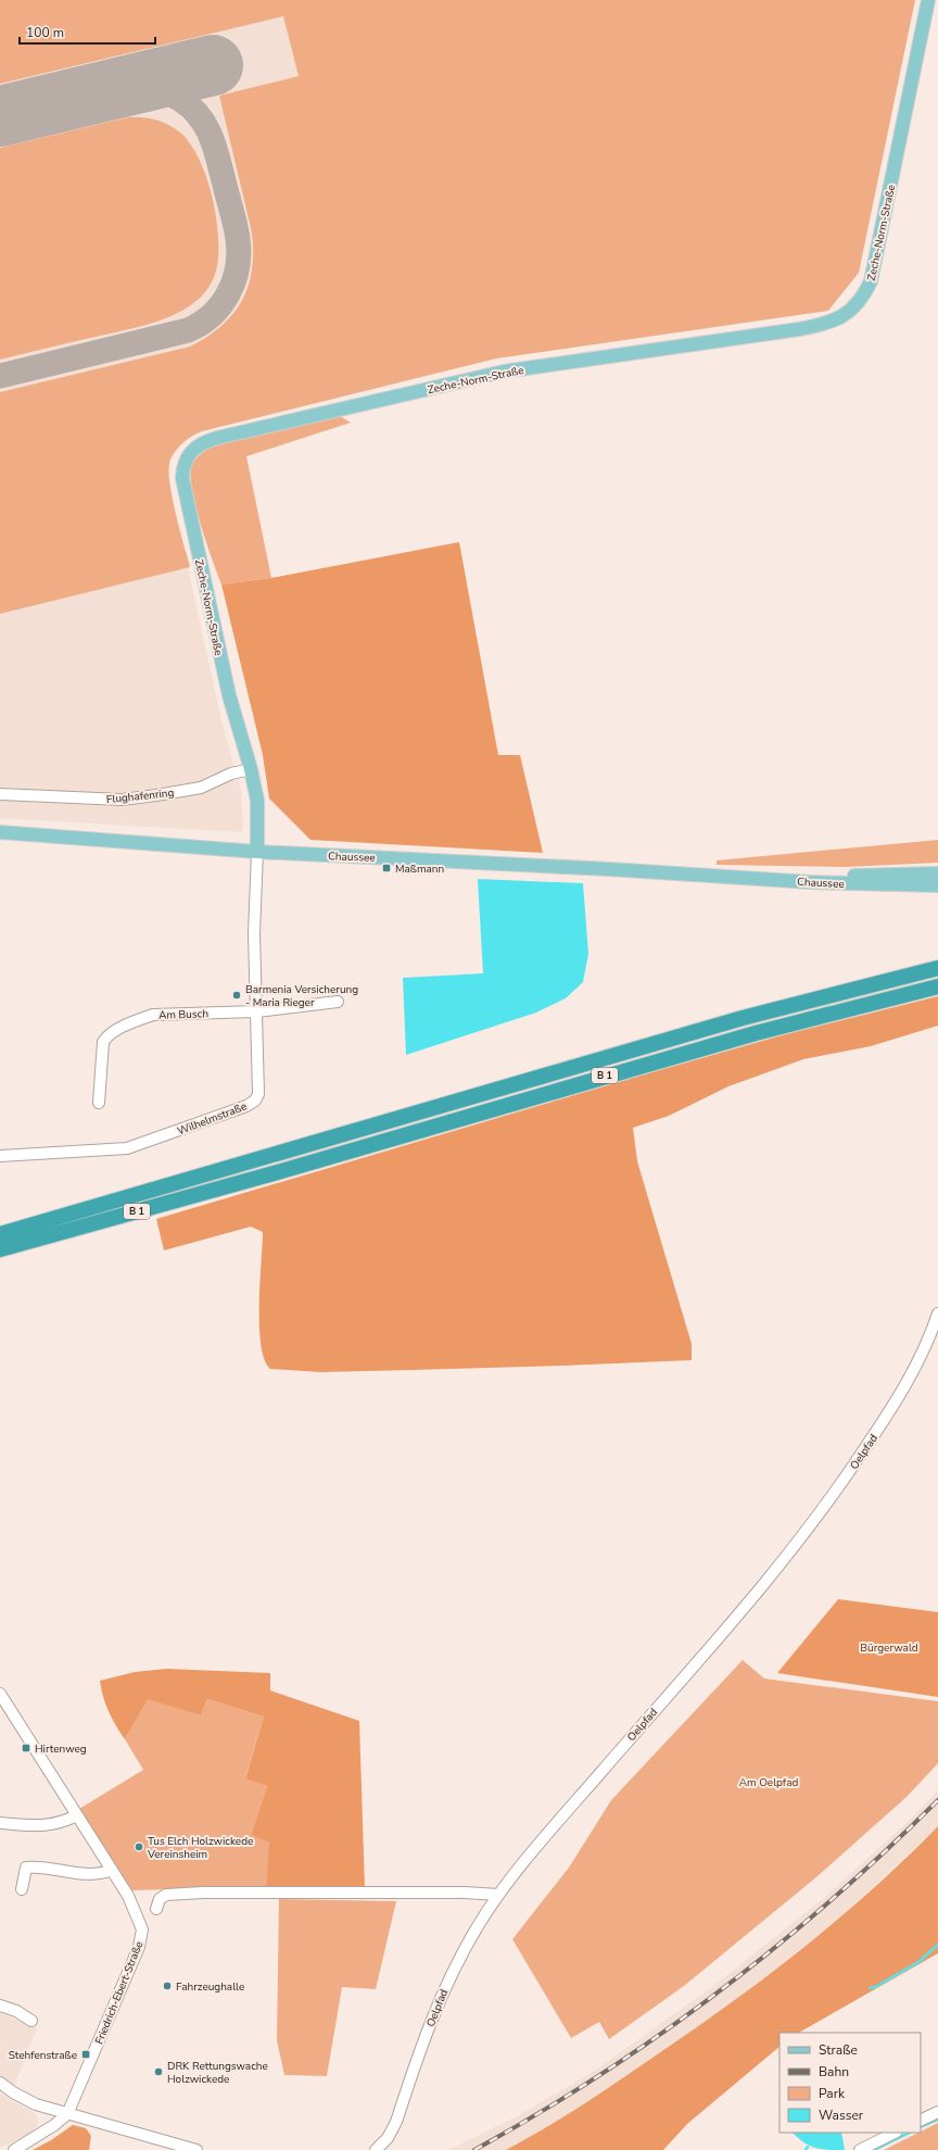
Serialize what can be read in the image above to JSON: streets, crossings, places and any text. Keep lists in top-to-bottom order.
{
  "streets": {
    "highway": ["B 1"],
    "main road": ["Zeche-Norm-Straße", "Chaussee"],
    "street": [
      "Flughafenring",
      "Am Busch",
      "Wilhelmstraße",
      "Oelpfad",
      "Friedrich-Ebert-Straße"
    ]
  },
  "crossings": [
    ["Zeche-Norm-Straße", "Flughafenring"],
    ["Zeche-Norm-Straße", "Chaussee"],
    ["Zeche-Norm-Straße", "Wilhelmstraße"],
    ["Chaussee", "Wilhelmstraße"],
    ["Am Busch", "Wilhelmstraße"]
  ],
  "parks": ["Bürgerwald", "Am Oelpfad"],
  "places": {
    "transit": ["Maßmann", "Hirtenweg", "Stehfenstraße"],
    "other": [
      "Barmenia Versicherung - Maria Rieger",
      "Tus Elch Holzwickede Vereinsheim",
      "Fahrzeughalle",
      "DRK Rettungswache Holzwickede"
    ]
  },
  "legend": [
    "Straße",
    "Bahn",
    "Park",
    "Wasser"
  ],
  "scale_bar": "100 m"
}
